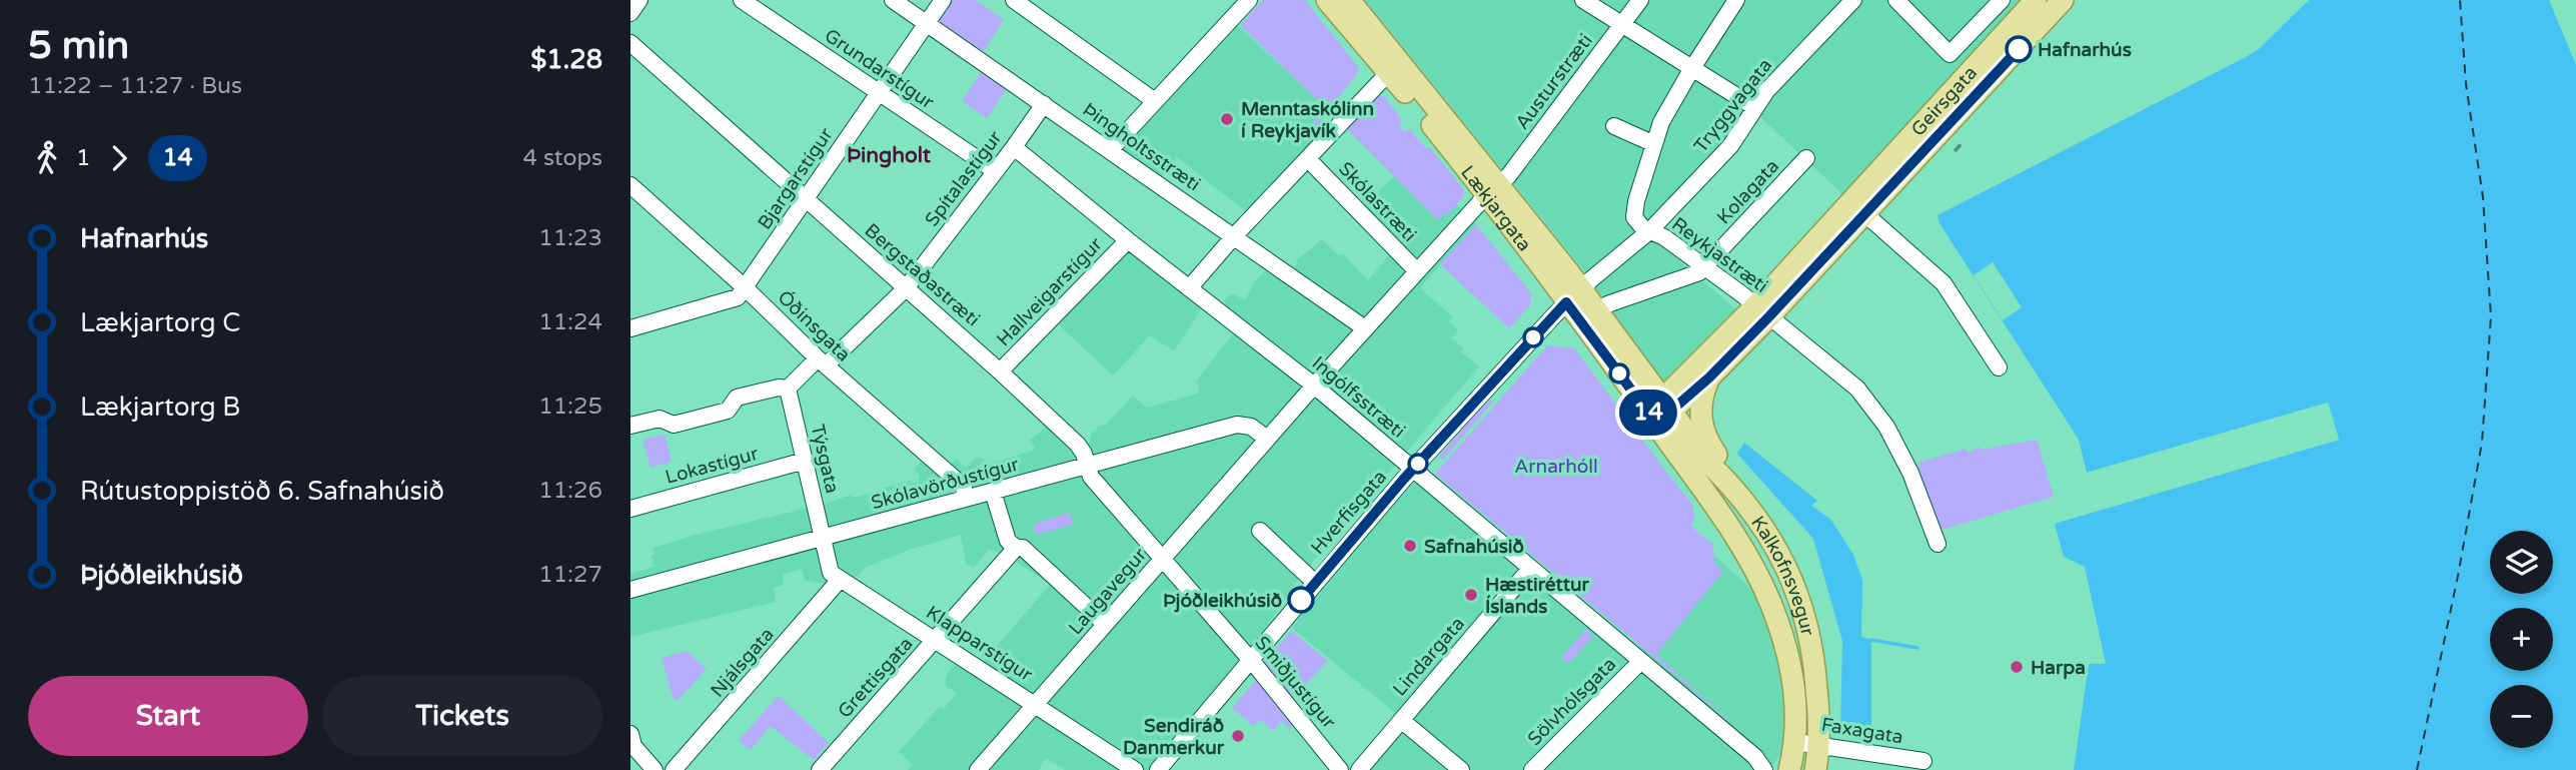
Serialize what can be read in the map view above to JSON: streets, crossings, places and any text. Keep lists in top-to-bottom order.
{
  "streets": {
    "main road": ["Geirsgata", "Lækjargata", "Kalkofnsvegur"],
    "street": [
      "Grundarstígur",
      "Austurstræti",
      "Tryggvagata",
      "Þingholtsstræti",
      "Bjargarstígur",
      "Spítalastígur",
      "Kolagata",
      "Skólastræti",
      "Reykjastræti",
      "Bergstaðastræti",
      "Hallveigarstígur",
      "Óðinsgata",
      "Ingólfsstræti",
      "Týsgata",
      "Lokastígur",
      "Skólavörðustígur",
      "Hverfisgata",
      "Laugavegur",
      "Klapparstígur",
      "Lindargata",
      "Njálsgata",
      "Grettisgata",
      "Smiðjustígur",
      "Sölvhólsgata",
      "Faxagata"
    ]
  },
  "crossings": [
    ["Grundarstígur", "Bjargarstígur"],
    ["Grundarstígur", "Spítalastígur"],
    ["Austurstræti", "Þingholtsstræti"],
    ["Austurstræti", "Skólastræti"],
    ["Austurstræti", "Lækjargata"],
    ["Austurstræti", "Laugavegur"],
    ["Geirsgata", "Lækjargata"],
    ["Geirsgata", "Reykjastræti"],
    ["Geirsgata", "Kalkofnsvegur"],
    ["Tryggvagata", "Lækjargata"],
    ["Tryggvagata", "Reykjastræti"],
    ["Tryggvagata", "Hverfisgata"],
    ["Þingholtsstræti", "Bjargarstígur"],
    ["Þingholtsstræti", "Spítalastígur"],
    ["Þingholtsstræti", "Laugavegur"],
    ["Bjargarstígur", "Bergstaðastræti"],
    ["Bjargarstígur", "Óðinsgata"],
    ["Spítalastígur", "Bergstaðastræti"],
    ["Spítalastígur", "Óðinsgata"],
    ["Spítalastígur", "Ingólfsstræti"],
    ["Spítalastígur", "Týsgata"],
    ["Kolagata", "Reykjastræti"],
    ["Lækjargata", "Hverfisgata"],
    ["Lækjargata", "Kalkofnsvegur"],
    ["Bergstaðastræti", "Hallveigarstígur"],
    ["Bergstaðastræti", "Skólavörðustígur"],
    ["Bergstaðastræti", "Laugavegur"],
    ["Bergstaðastræti", "Smiðjustígur"],
    ["Hallveigarstígur", "Ingólfsstræti"],
    ["Óðinsgata", "Skólavörðustígur"],
    ["Ingólfsstræti", "Hverfisgata"],
    ["Ingólfsstræti", "Laugavegur"],
    ["Ingólfsstræti", "Lindargata"],
    ["Ingólfsstræti", "Sölvhólsgata"],
    ["Týsgata", "Lokastígur"],
    ["Týsgata", "Skólavörðustígur"],
    ["Skólavörðustígur", "Laugavegur"],
    ["Hverfisgata", "Smiðjustígur"],
    ["Kalkofnsvegur", "Faxagata"],
    ["Laugavegur", "Klapparstígur"],
    ["Laugavegur", "Smiðjustígur"],
    ["Klapparstígur", "Njálsgata"],
    ["Klapparstígur", "Grettisgata"]
  ],
  "districts": ["Þingholt"],
  "parks": ["Arnarhóll"],
  "places": [
    "Hafnarhús",
    "Menntaskólinn í Reykjavík",
    "Safnahúsið",
    "Hæstiréttur Íslands",
    "Þjóðleikhúsið",
    "Harpa",
    "Sendiráð Danmerkur"
  ],
  "lines": ["bus line 14"],
  "page": {
    "heading": ["5 min", "11:22 – 11:27 · Bus", "$1.28"],
    "on_map": "14",
    "legs": ["1", "14", "4 stops"],
    "list": [
      {
        "name": "Hafnarhús",
        "value": "11:23"
      },
      {
        "name": "Lækjartorg C",
        "value": "11:24"
      },
      {
        "name": "Lækjartorg B",
        "value": "11:25"
      },
      {
        "name": "Rútustoppistöð 6. Safnahúsið",
        "value": "11:26"
      },
      {
        "name": "Þjóðleikhúsið",
        "value": "11:27"
      }
    ],
    "map_buttons": ["+", "−"],
    "buttons": ["Start", "Tickets"]
  }
}
